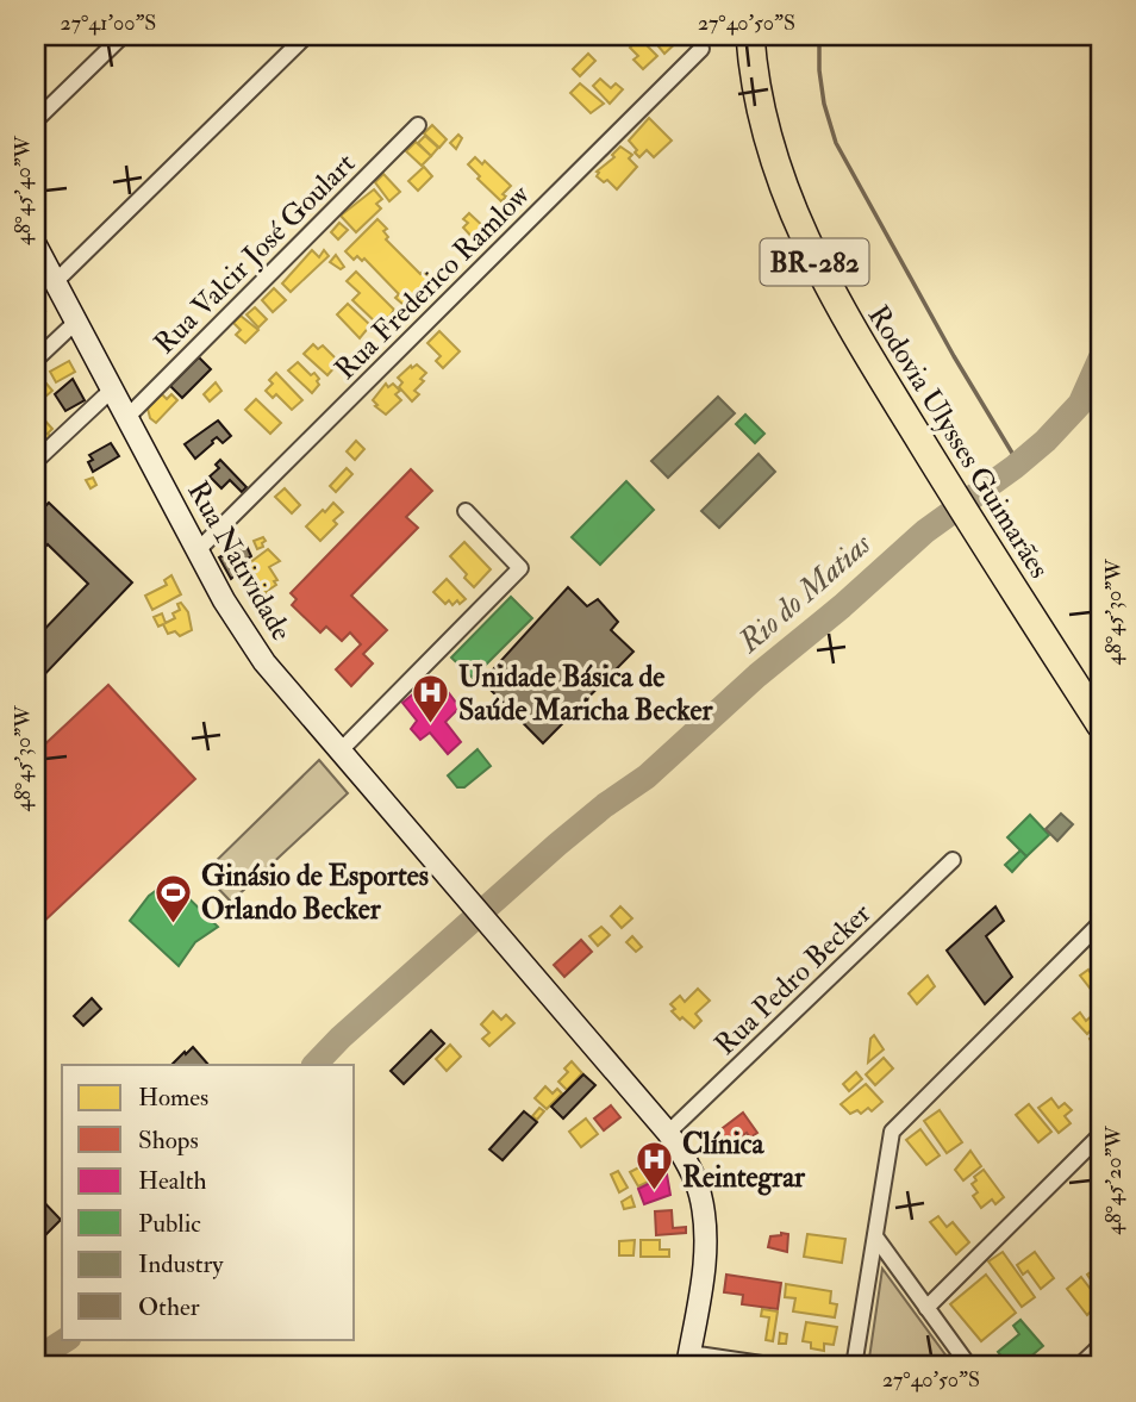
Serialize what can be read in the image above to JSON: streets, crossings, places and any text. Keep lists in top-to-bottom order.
{
  "streets": {
    "highway": ["BR-282", "Rodovia Ulysses Guimarães"],
    "main road": ["Rua Natividade"],
    "street": ["Rua Valcir José Goulart", "Rua Frederico Ramlow", "Rua Pedro Becker"]
  },
  "crossings": [
    ["Rua Valcir José Goulart", "Rua Natividade"],
    ["Rua Frederico Ramlow", "Rua Natividade"],
    ["Rua Natividade", "Rua Pedro Becker"]
  ],
  "water": ["Rio do Matias"],
  "places": {
    "hospital": ["Unidade Básica de Saúde Maricha Becker", "Clínica Reintegrar"],
    "sports": ["Ginásio de Esportes Orlando Becker"]
  },
  "legend": [
    "Homes",
    "Shops",
    "Health",
    "Public",
    "Industry",
    "Other"
  ],
  "coordinates": [
    "27°41'00\"S",
    "27°40'50\"S",
    "48°45'40\"W",
    "48°45'30\"W",
    "48°45'20\"W"
  ]
}
